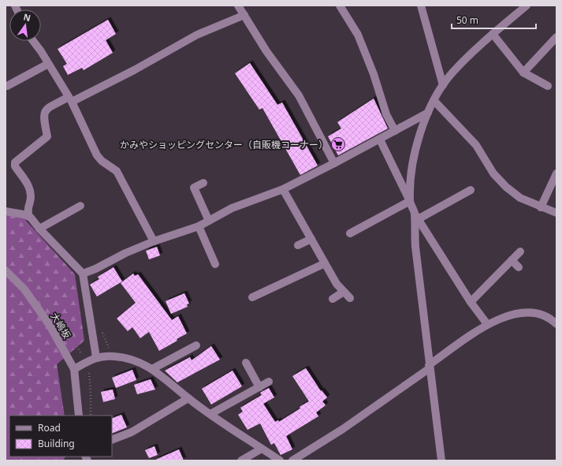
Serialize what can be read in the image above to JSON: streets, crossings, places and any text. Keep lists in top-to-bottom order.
{
  "streets": {
    "street": ["大嶋坂"]
  },
  "places": {
    "supermarket": ["かみやショッピングセンター（自販機コーナー）"]
  },
  "legend": ["Road", "Building"],
  "scale_bar": "50 m",
  "north": "top"
}
